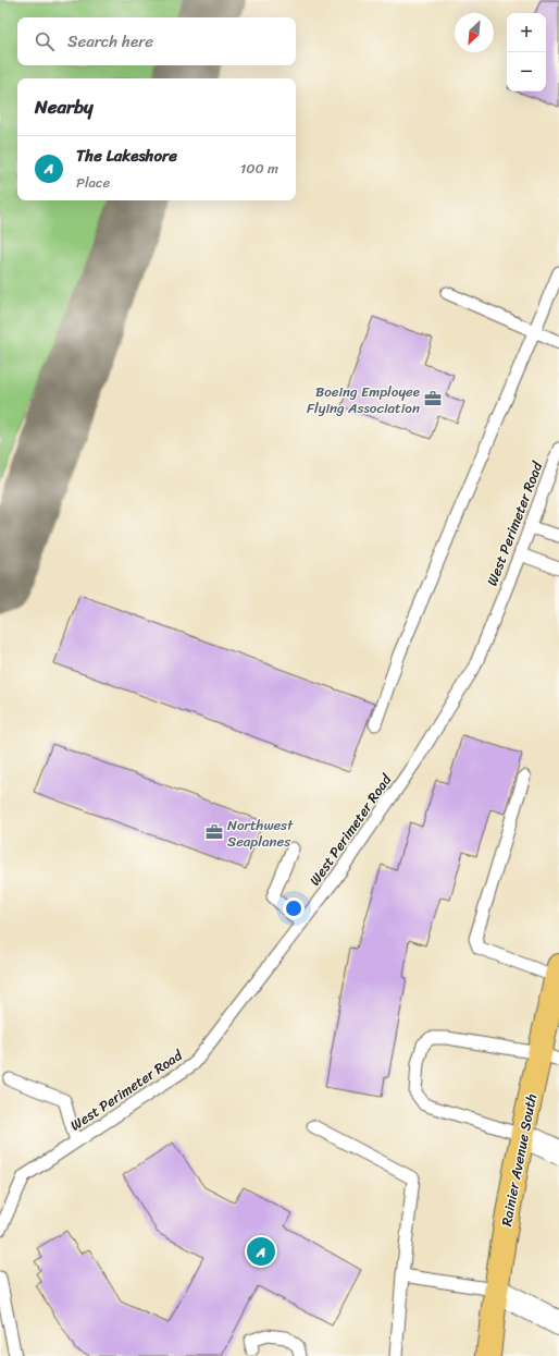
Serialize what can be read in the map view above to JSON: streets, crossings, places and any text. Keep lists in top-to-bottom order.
{
  "streets": {
    "main road": ["Rainier Avenue South"],
    "lane": ["West Perimeter Road"]
  },
  "places": {
    "office": ["Boeing Employee Flying Association", "Northwest Seaplanes"]
  },
  "north": "bottom left",
  "page": {
    "map_buttons": ["+", "−"],
    "search": "Search here",
    "heading": "Nearby",
    "list": [
      {
        "mark": "A",
        "name": "The Lakeshore",
        "note": "Place",
        "value": "100 m"
      }
    ],
    "pins": "A"
  }
}
